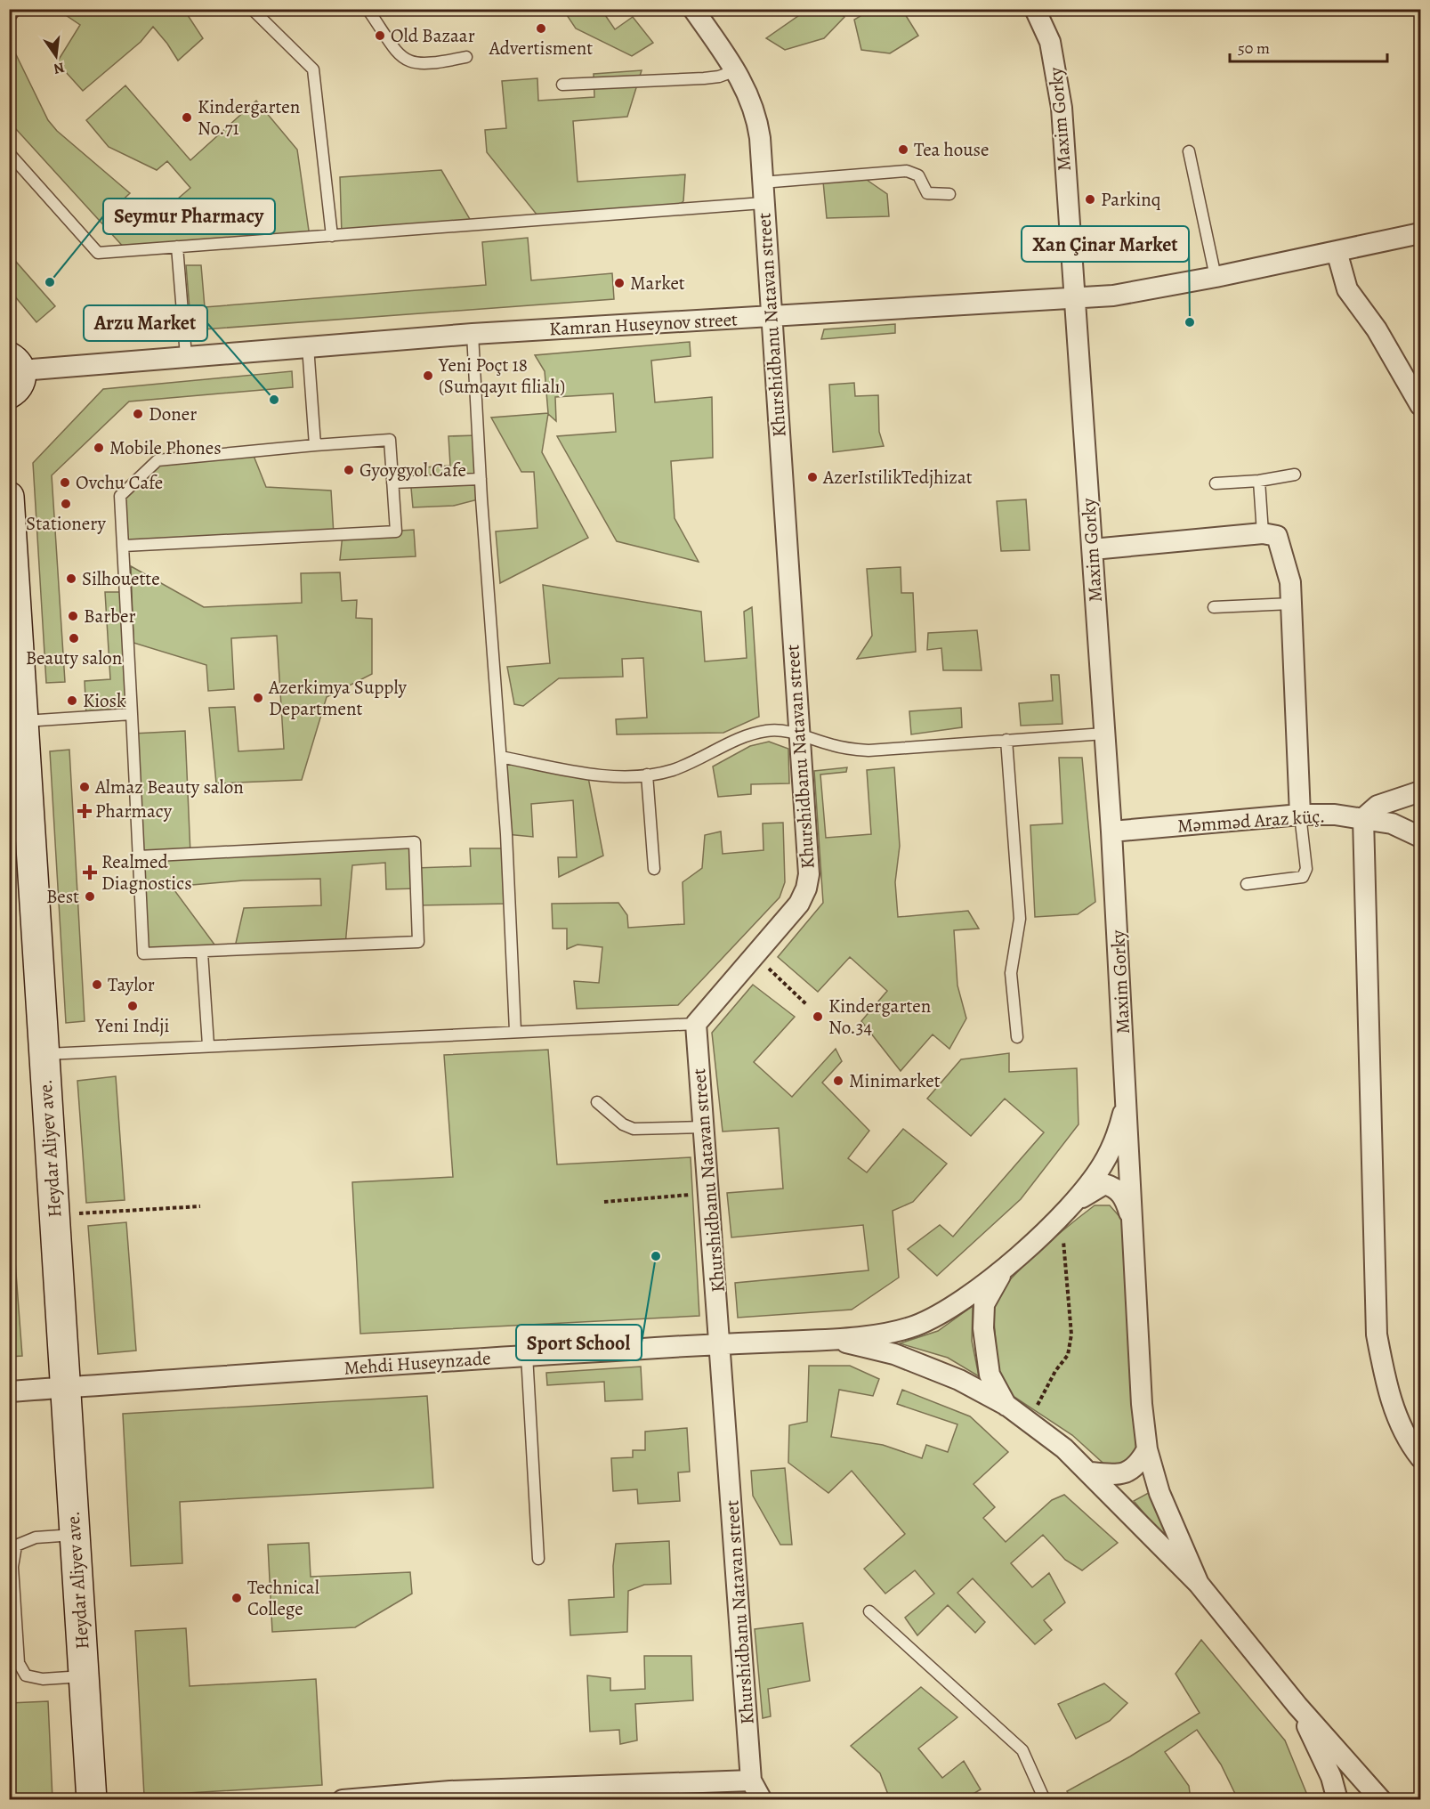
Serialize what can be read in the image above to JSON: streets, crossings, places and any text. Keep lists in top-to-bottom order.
{
  "streets": {
    "main road": ["Heydar Aliyev ave."],
    "street": [
      "Maxim Gorky",
      "Kamran Huseynov street",
      "Khurshidbanu Natavan street",
      "Məmməd Araz küç.",
      "Mehdi Huseynzade"
    ]
  },
  "crossings": [
    ["Maxim Gorky", "Kamran Huseynov street"],
    ["Maxim Gorky", "Məmməd Araz küç."],
    ["Kamran Huseynov street", "Khurshidbanu Natavan street"],
    ["Khurshidbanu Natavan street", "Mehdi Huseynzade"],
    ["Heydar Aliyev ave.", "Mehdi Huseynzade"]
  ],
  "places": {
    "other": [
      "Advertisment",
      "Old Bazaar",
      "Kindergarten No.71",
      "Tea house",
      "Parkinq",
      "Seymur Pharmacy",
      "Market",
      "Xan Çinar Market",
      "Yeni Poçt 18 (Sumqayıt filialı)",
      "Arzu Market",
      "Doner",
      "Mobile Phones",
      "Gyoygyol Cafe",
      "AzerIstilikTedjhizat",
      "Ovchu Cafe",
      "Stationery",
      "Silhouette",
      "Barber",
      "Beauty salon",
      "Azerkimya Supply Department",
      "Kiosk",
      "Almaz Beauty salon",
      "Best",
      "Taylor",
      "Yeni Indji",
      "Kindergarten No.34",
      "Minimarket",
      "Sport School",
      "Technical College"
    ],
    "health": ["Pharmacy", "Realmed Diagnostics"]
  },
  "scale_bar": "50 m",
  "north": "bottom"
}
